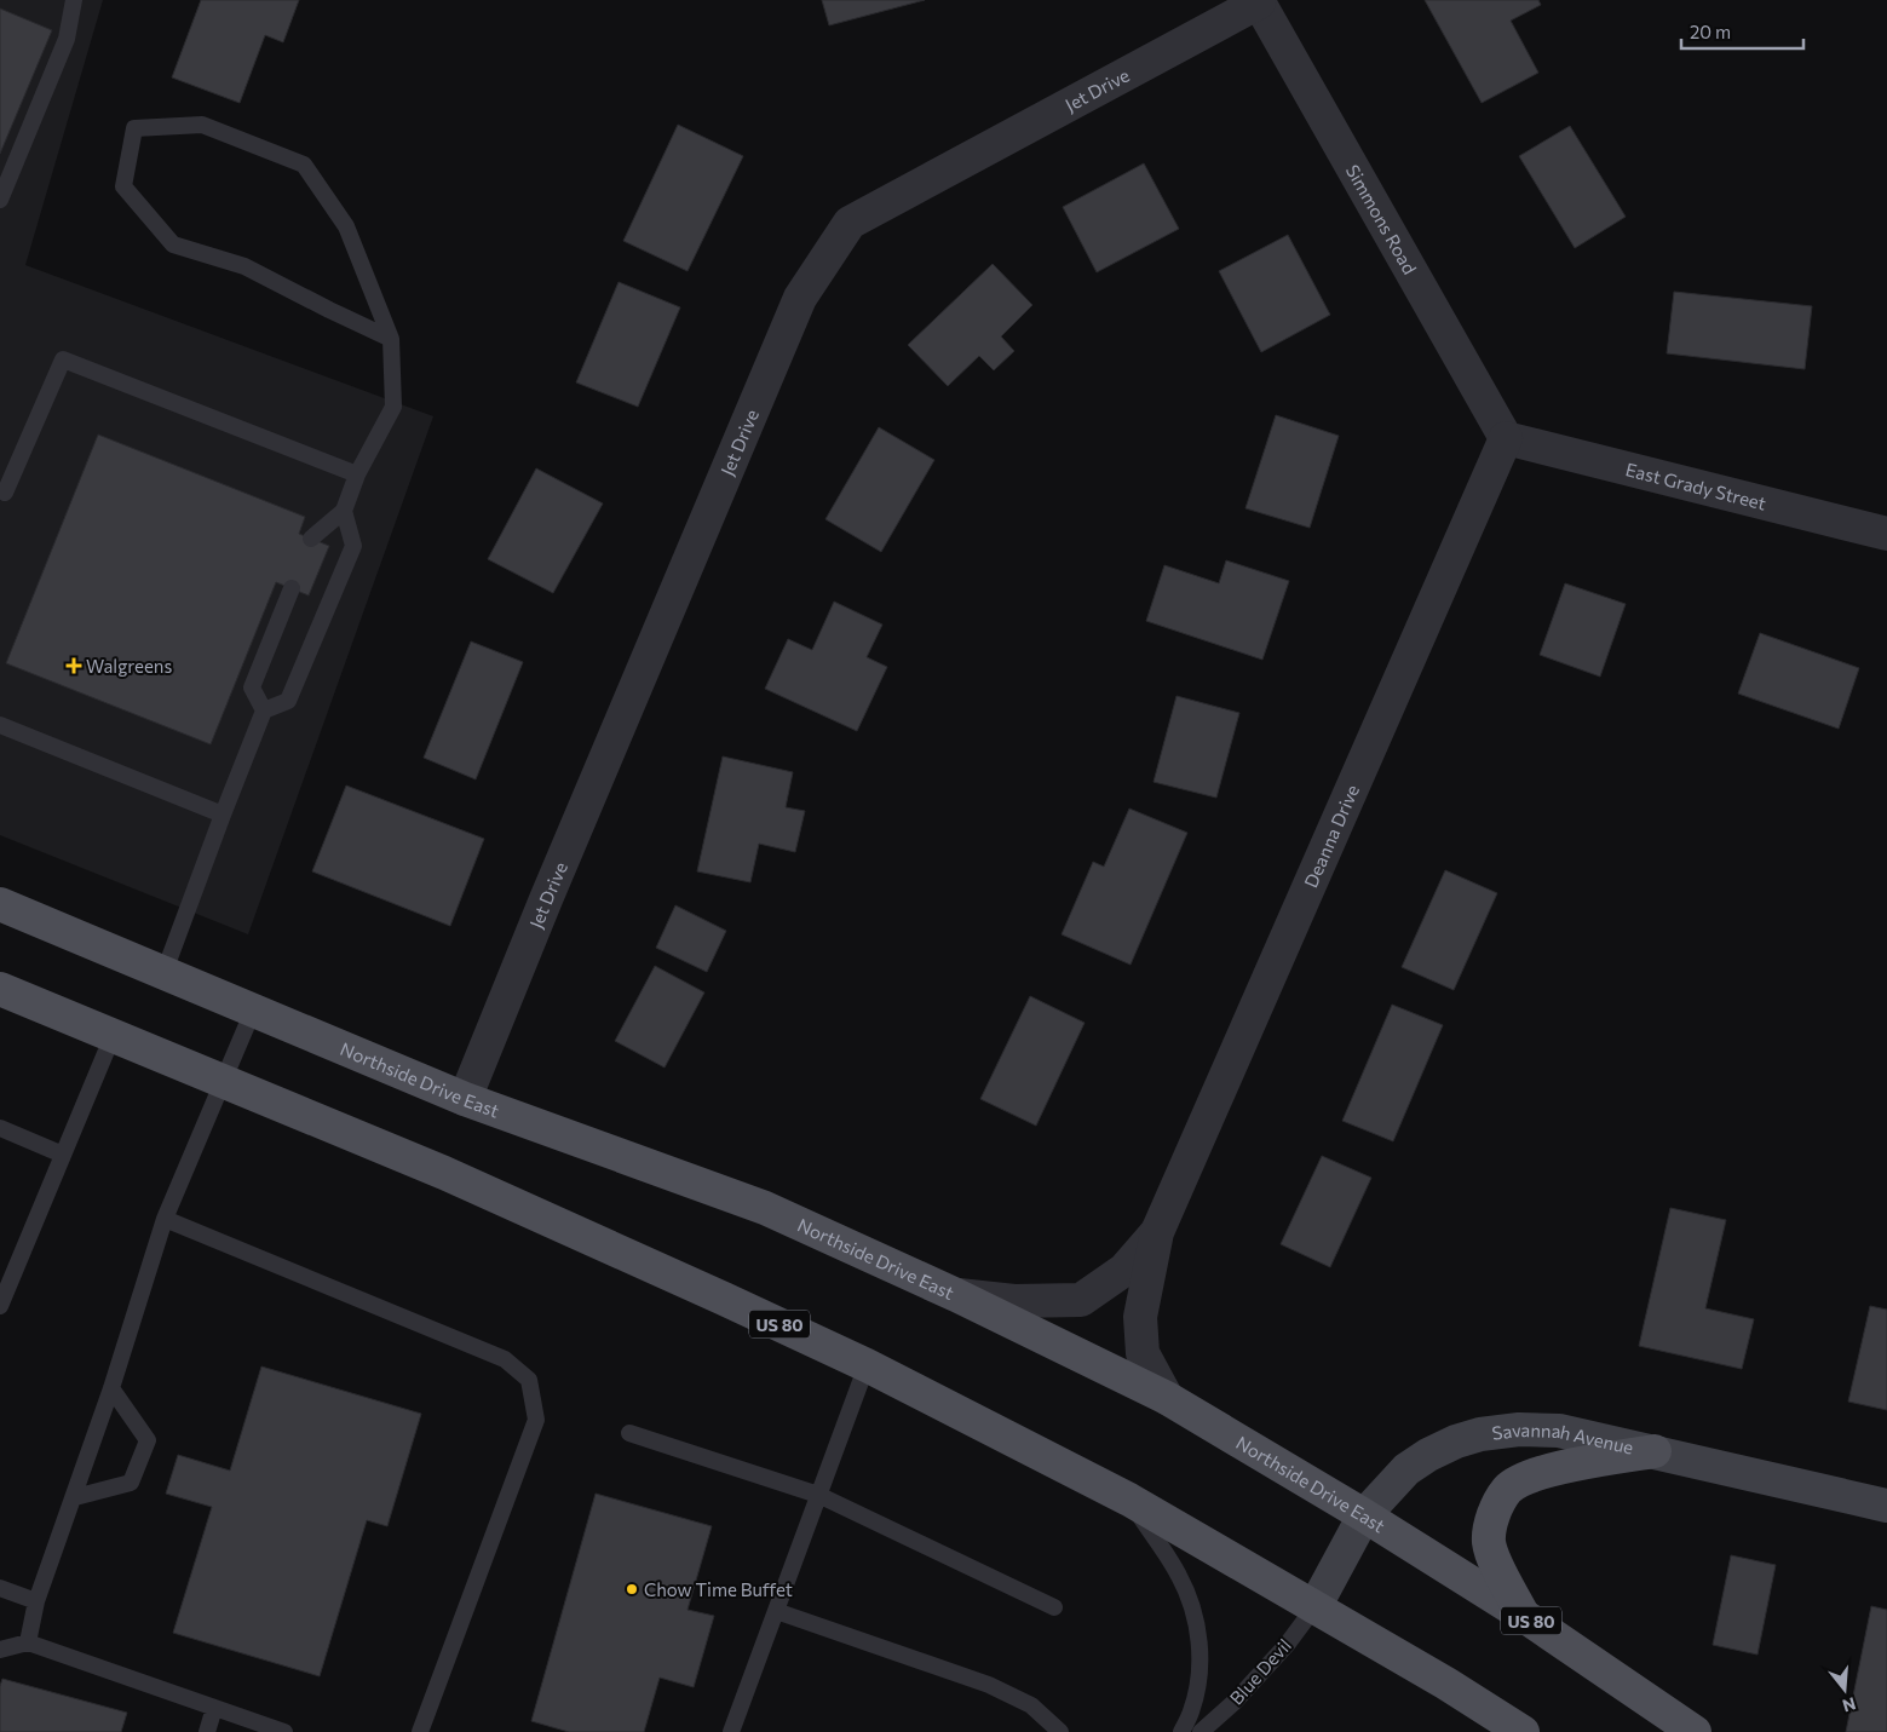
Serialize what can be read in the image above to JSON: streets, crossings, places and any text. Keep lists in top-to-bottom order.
{
  "streets": {
    "main road": ["Northside Drive East", "US 80"],
    "street": [
      "Jet Drive",
      "Simmons Road",
      "East Grady Street",
      "Deanna Drive",
      "Savannah Avenue"
    ],
    "lane": ["Blue Devil"]
  },
  "crossings": [
    ["Jet Drive", "Simmons Road"],
    ["Jet Drive", "Northside Drive East"],
    ["Simmons Road", "East Grady Street"],
    ["Simmons Road", "Deanna Drive"],
    ["East Grady Street", "Deanna Drive"],
    ["Deanna Drive", "Northside Drive East"],
    ["Northside Drive East", "Savannah Avenue"],
    ["US 80", "Savannah Avenue"],
    ["US 80", "Blue Devil"],
    ["Savannah Avenue", "Blue Devil"]
  ],
  "places": {
    "health": ["Walgreens"],
    "other": ["Chow Time Buffet"]
  },
  "scale_bar": "20 m",
  "north": "bottom"
}
